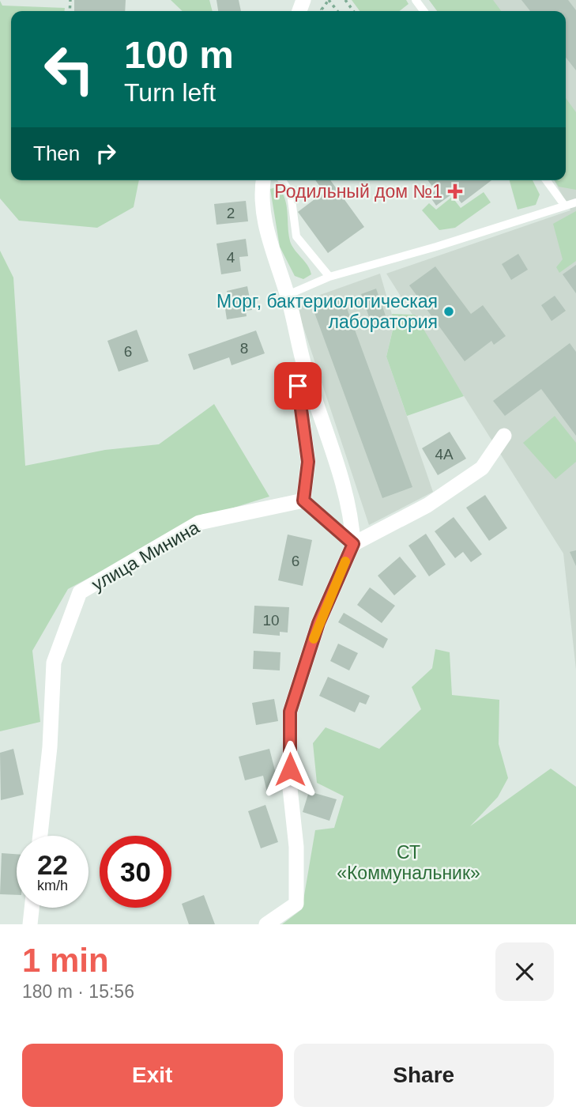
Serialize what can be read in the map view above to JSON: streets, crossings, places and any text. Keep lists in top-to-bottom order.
{
  "streets": {
    "street": ["улица Минина"]
  },
  "parks": ["СТ «Коммунальник»"],
  "places": {
    "health": ["Родильный дом №1"],
    "other": ["Морг, бактериологическая лаборатория"]
  },
  "house_numbers": [
    "2",
    "4",
    "8",
    "6",
    "4А",
    "6",
    "10"
  ],
  "page": {
    "turn": ["100 m", "Turn left"],
    "then": "Then",
    "speed": "22 km/h",
    "limit": "30",
    "heading": ["1 min", "180 m · 15:56"],
    "buttons": ["Exit", "Share"]
  }
}
